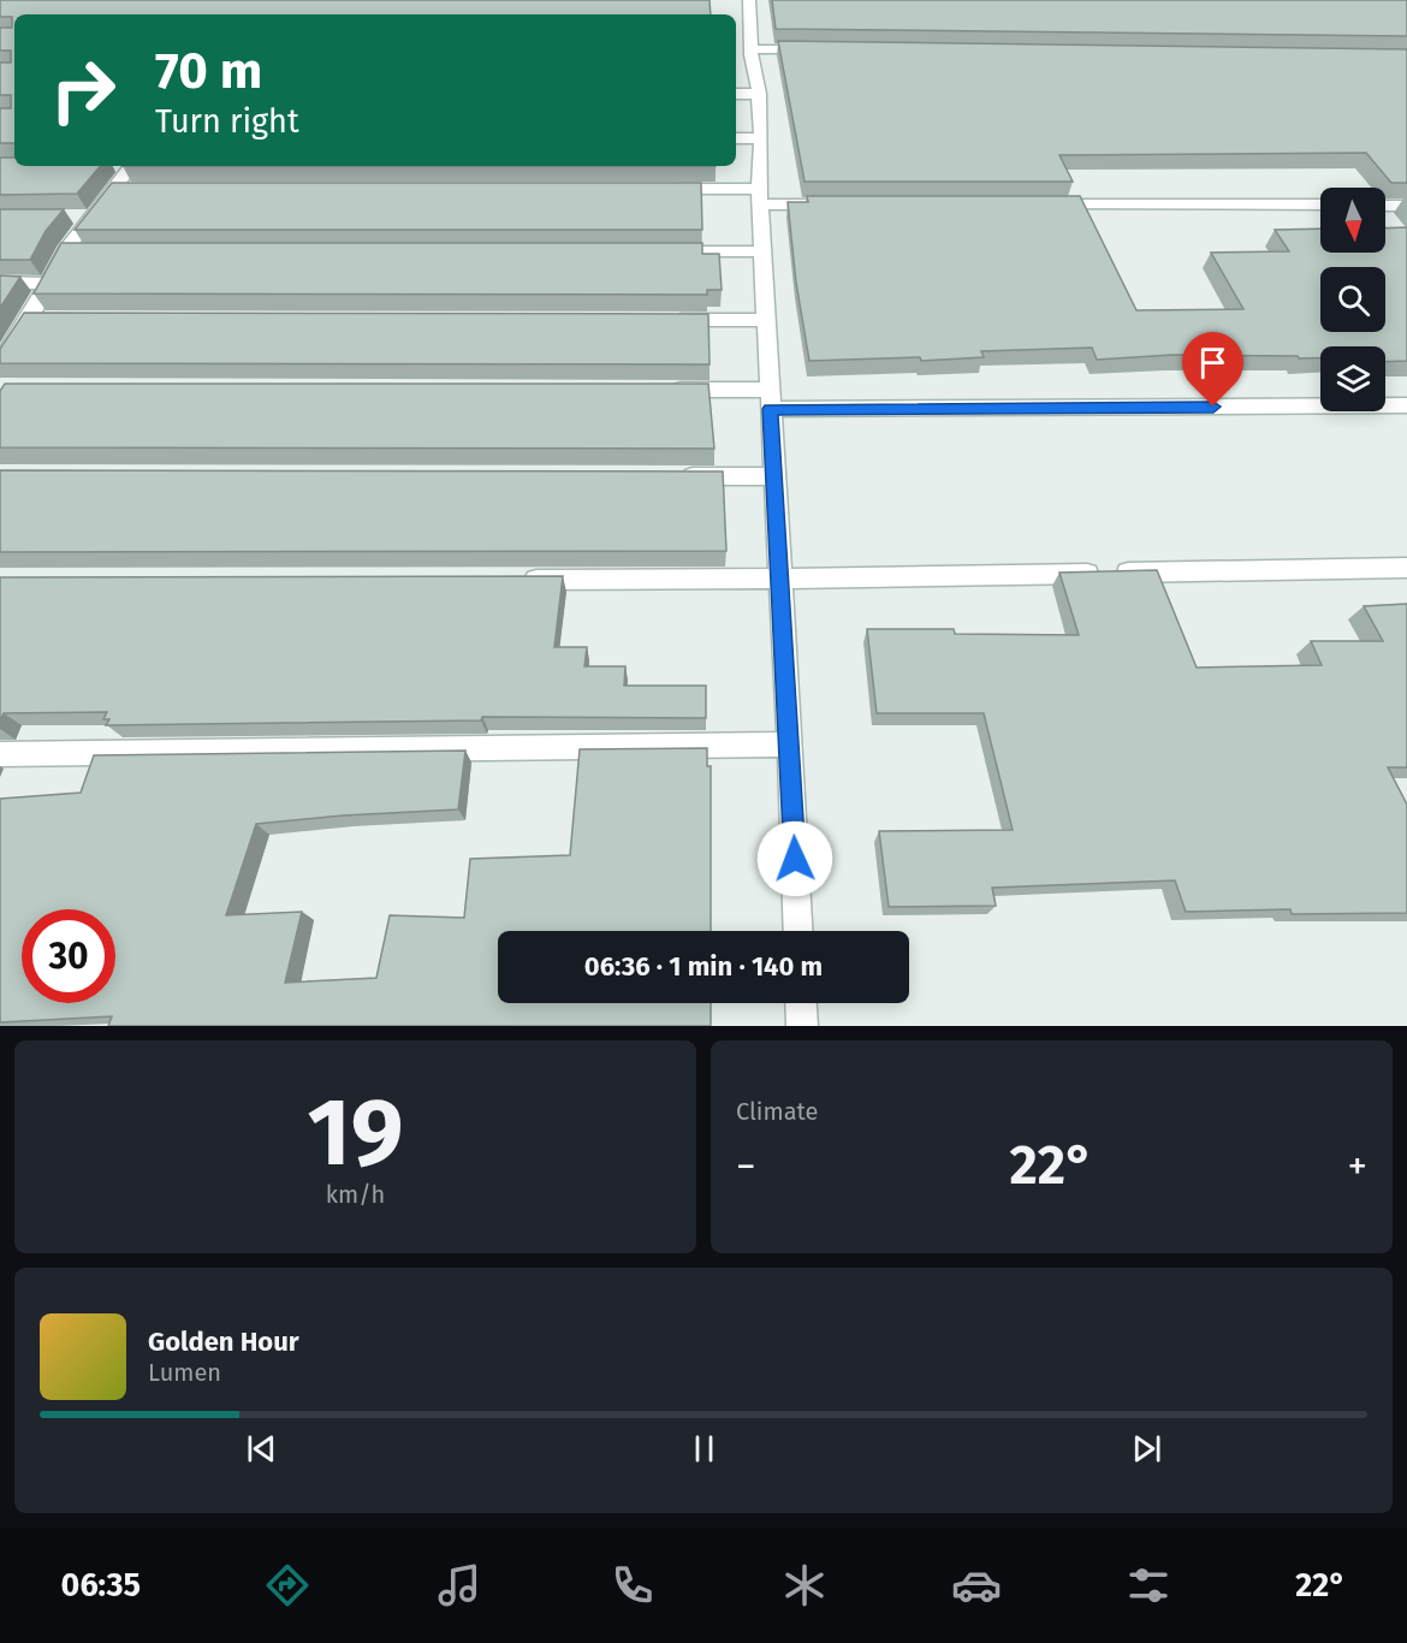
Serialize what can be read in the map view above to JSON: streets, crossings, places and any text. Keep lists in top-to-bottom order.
{
  "north": "bottom",
  "page": {
    "turn": ["70 m", "Turn right"],
    "limit": "30",
    "trip": "06:36 · 1 min · 140 m",
    "tile": [
      ["19", "km/h"],
      "Climate"
    ],
    "heat": ["−", "22°", "+"],
    "song": ["Golden Hour", "Lumen"],
    "tabs": ["06:35", "22°"]
  }
}
